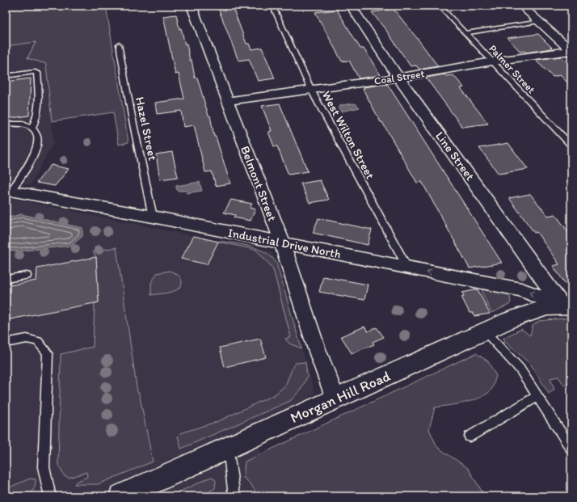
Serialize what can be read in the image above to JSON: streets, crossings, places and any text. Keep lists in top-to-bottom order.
{
  "streets": {
    "main road": ["Morgan Hill Road"],
    "street": [
      "Coal Street",
      "Line Street",
      "Belmont Street",
      "Industrial Drive North"
    ],
    "lane": ["Palmer Street", "Hazel Street", "West Wilton Street"]
  },
  "crossings": [
    ["Palmer Street", "Coal Street"],
    ["Coal Street", "West Wilton Street"],
    ["Coal Street", "Line Street"],
    ["Coal Street", "Belmont Street"],
    ["Hazel Street", "Industrial Drive North"],
    ["West Wilton Street", "Industrial Drive North"],
    ["Line Street", "Industrial Drive North"],
    ["Line Street", "Morgan Hill Road"],
    ["Belmont Street", "Industrial Drive North"],
    ["Belmont Street", "Morgan Hill Road"],
    ["Industrial Drive North", "Morgan Hill Road"]
  ]
}
